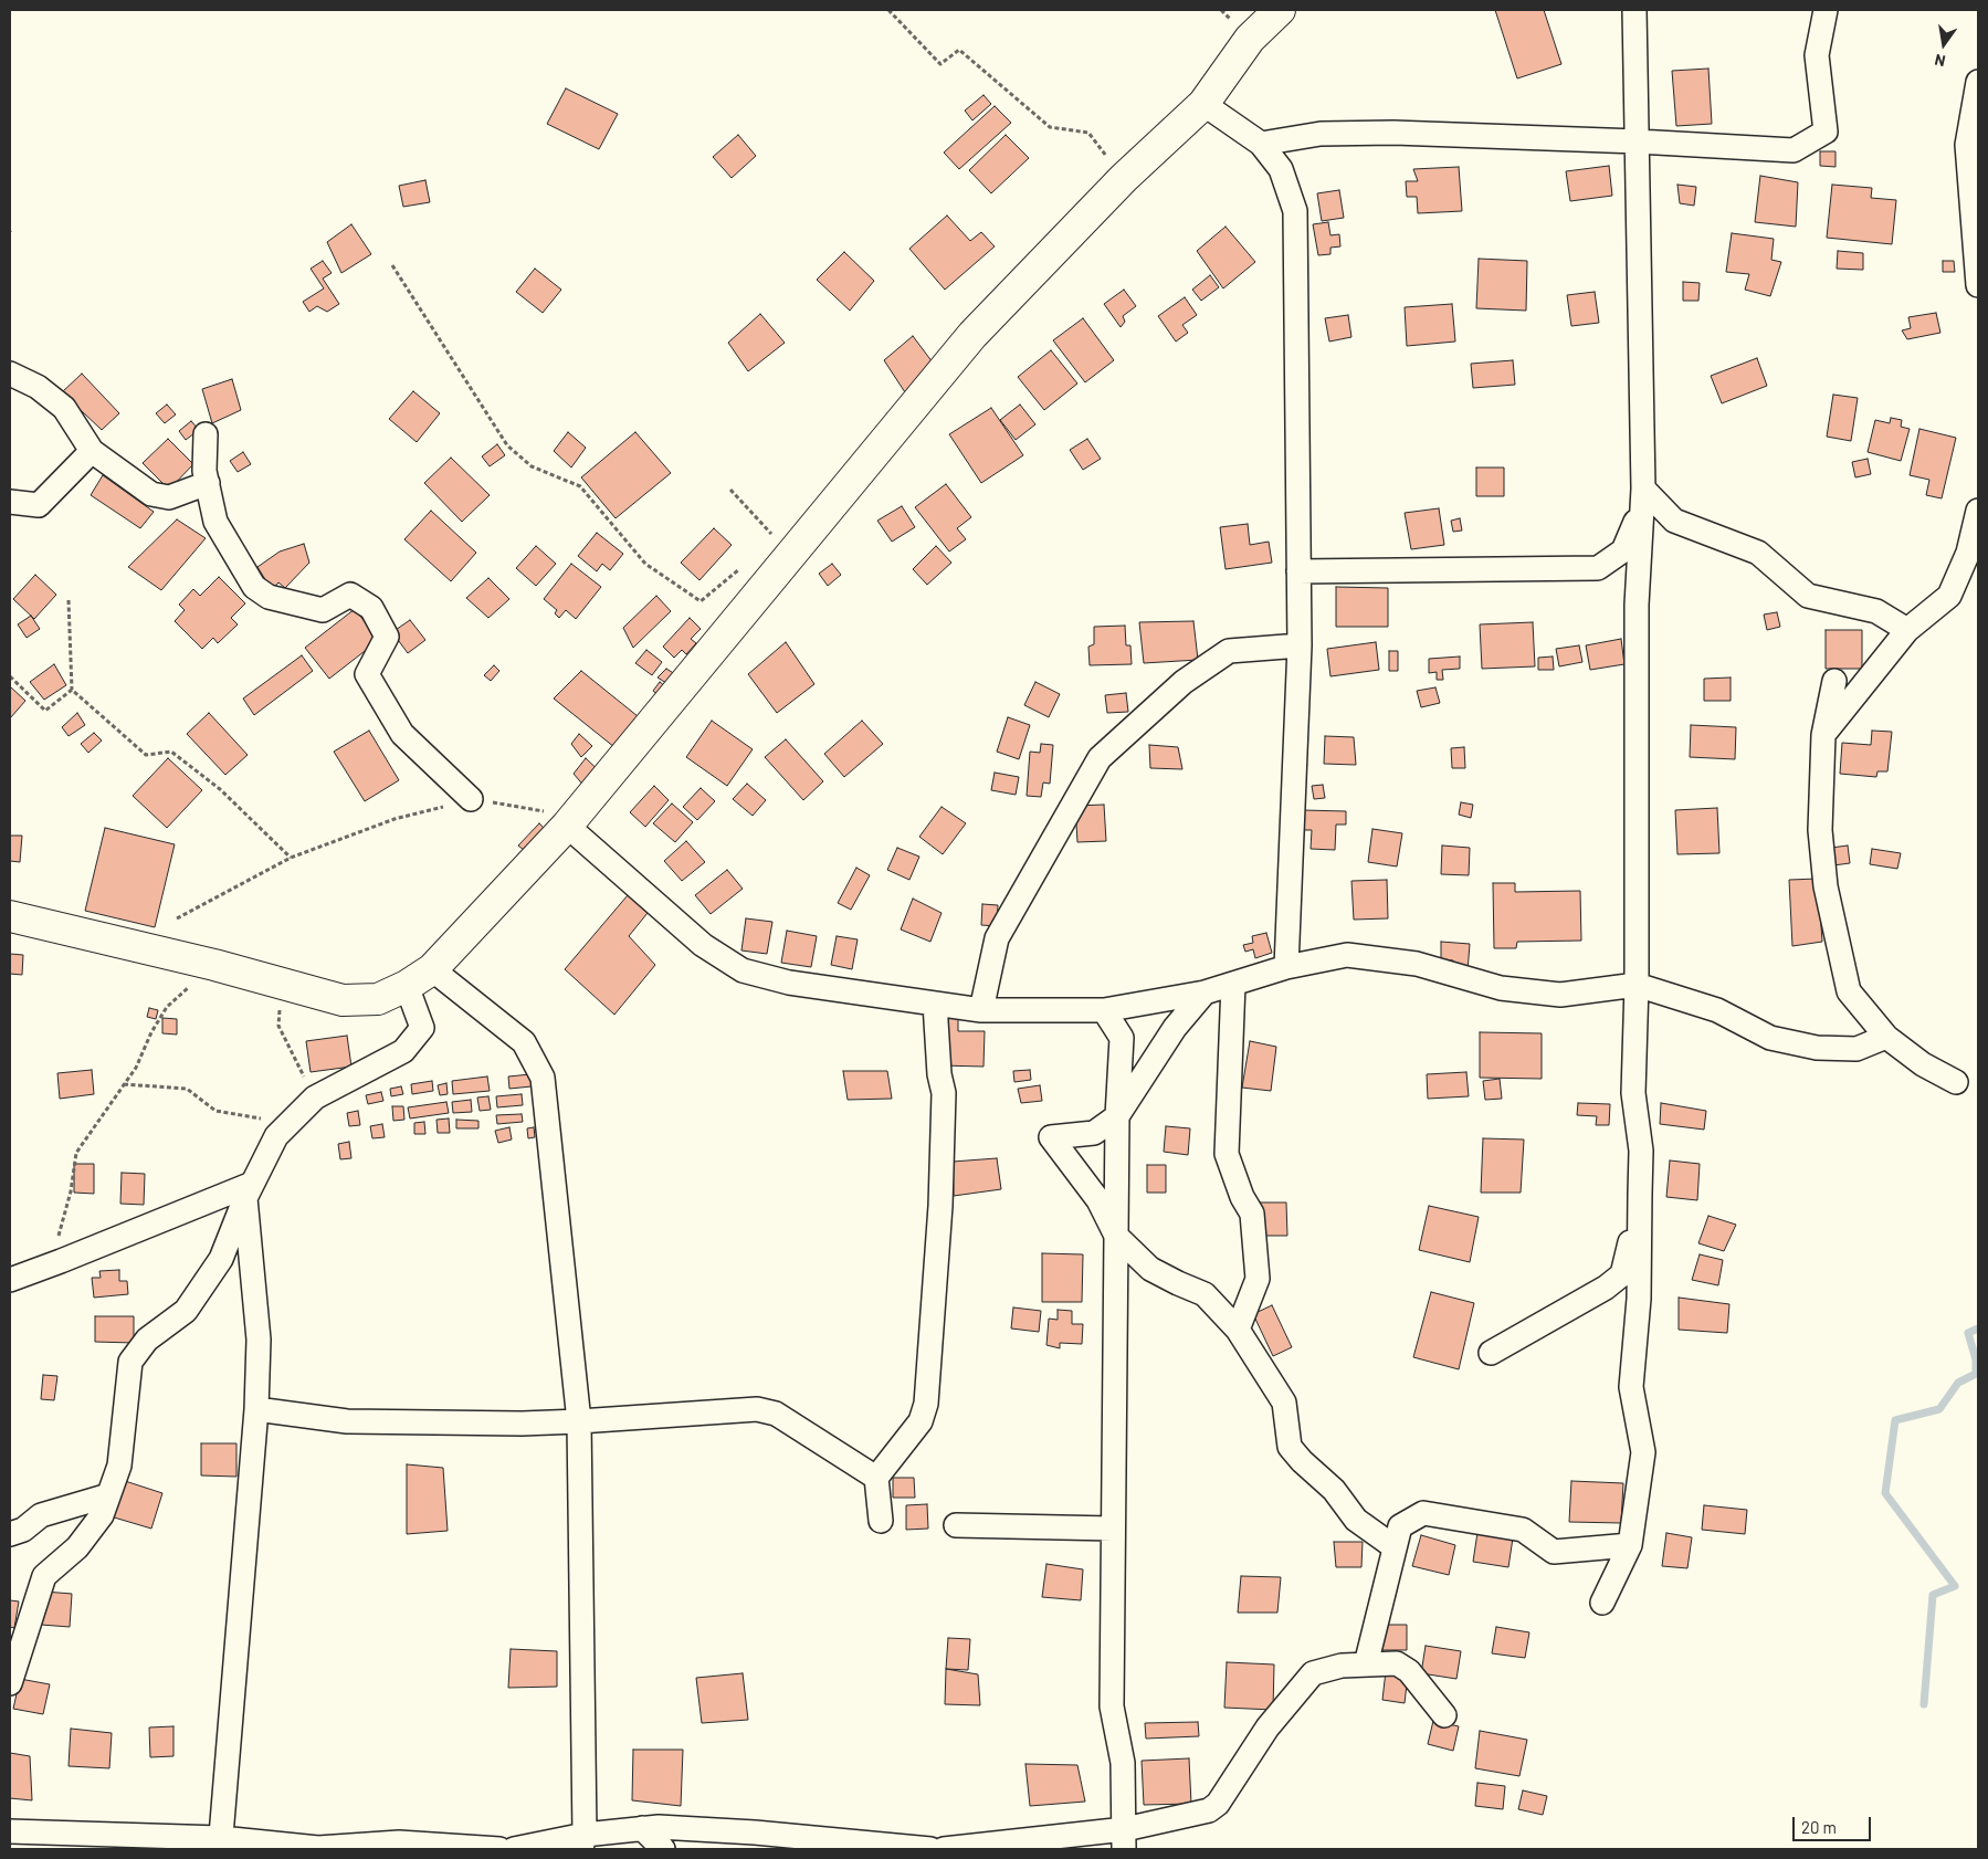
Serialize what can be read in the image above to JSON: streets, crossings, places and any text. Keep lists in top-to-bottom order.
{
  "scale_bar": "20 m",
  "north": "bottom"
}
